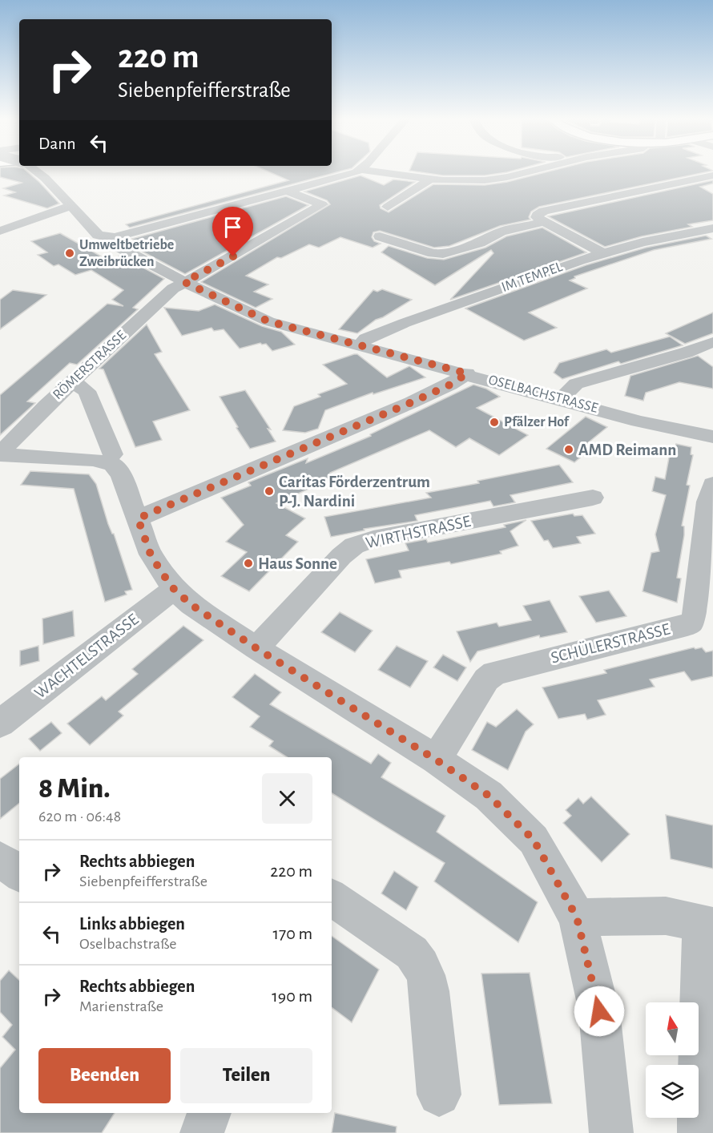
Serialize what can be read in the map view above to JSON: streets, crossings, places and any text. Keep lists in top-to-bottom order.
{
  "streets": {
    "street": [
      "IM TEMPEL",
      "RÖMERSTRASSE",
      "OSELBACHSTRASSE",
      "WIRTHSTRASSE",
      "SCHÜLERSTRASSE",
      "WACHTELSTRASSE"
    ]
  },
  "crossings": [
    ["IM TEMPEL", "OSELBACHSTRASSE"],
    ["RÖMERSTRASSE", "OSELBACHSTRASSE"]
  ],
  "places": [
    "Umweltbetriebe Zweibrücken",
    "Pfälzer Hof",
    "AMD Reimann",
    "Caritas Förderzentrum P-J. Nardini",
    "Haus Sonne"
  ],
  "north": "top",
  "page": {
    "turn": ["220 m", "Siebenpfeifferstraße"],
    "then": "Dann",
    "heading": ["8 Min.", "620 m · 06:48"],
    "list": [
      {
        "name": "Rechts abbiegen",
        "note": "Siebenpfeifferstraße",
        "value": "220 m"
      },
      {
        "name": "Links abbiegen",
        "note": "Oselbachstraße",
        "value": "170 m"
      },
      {
        "name": "Rechts abbiegen",
        "note": "Marienstraße",
        "value": "190 m"
      }
    ],
    "buttons": ["Beenden", "Teilen"]
  }
}
